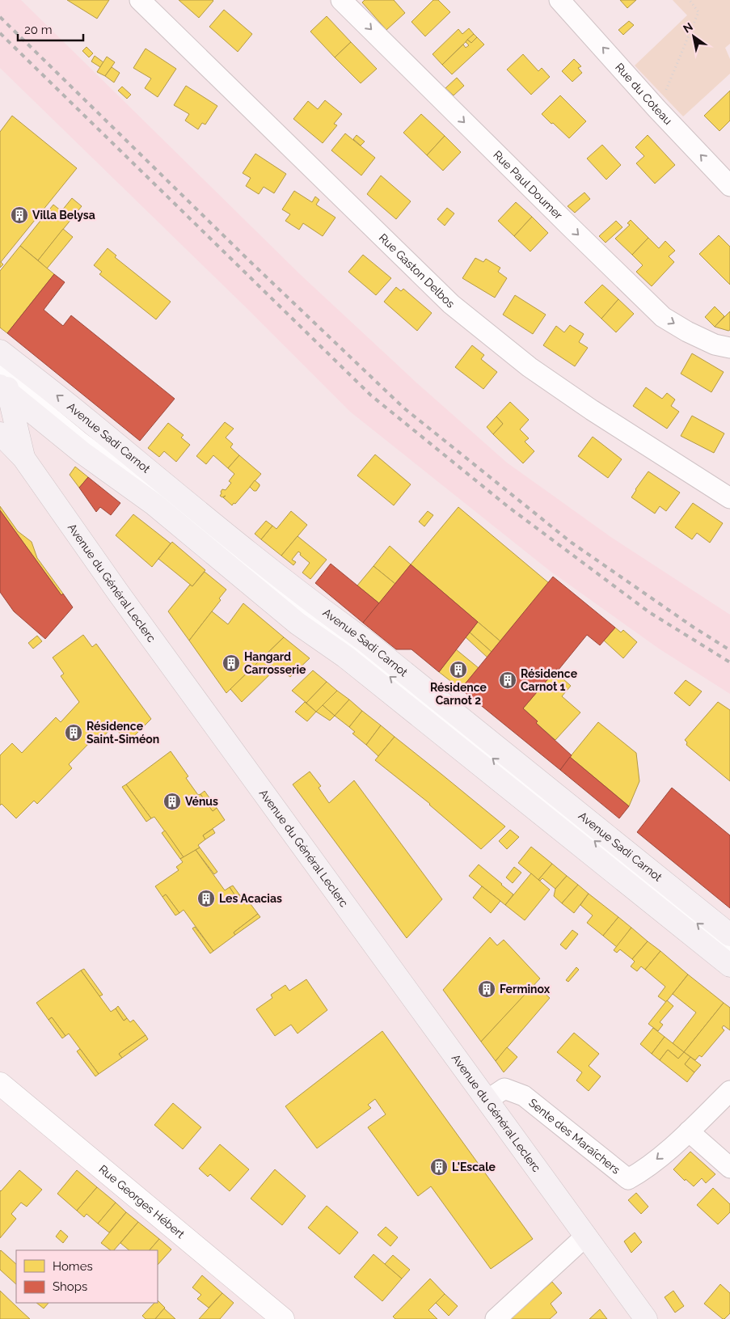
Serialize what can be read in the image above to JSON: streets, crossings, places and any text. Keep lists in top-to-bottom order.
{
  "streets": {
    "main road": ["Avenue Sadi Carnot", "Avenue du Général Leclerc"],
    "street": [
      "Rue du Coteau",
      "Rue Paul Doumer",
      "Rue Gaston Delbos",
      "Sente des Maraîchers",
      "Rue Georges Hébert"
    ]
  },
  "crossings": [
    ["Avenue du Général Leclerc", "Sente des Maraîchers"]
  ],
  "one_way": ["Rue du Coteau", "Rue Paul Doumer", "Sente des Maraîchers"],
  "places": {
    "building": [
      "Villa Belysa",
      "Hangard Carrosserie",
      "Résidence Carnot 2",
      "Résidence Carnot 1",
      "Résidence Saint-Siméon",
      "Vénus",
      "Les Acacias",
      "Ferminox",
      "L'Escale"
    ]
  },
  "legend": ["Homes", "Shops"],
  "scale_bar": "20 m",
  "north": "top left"
}
